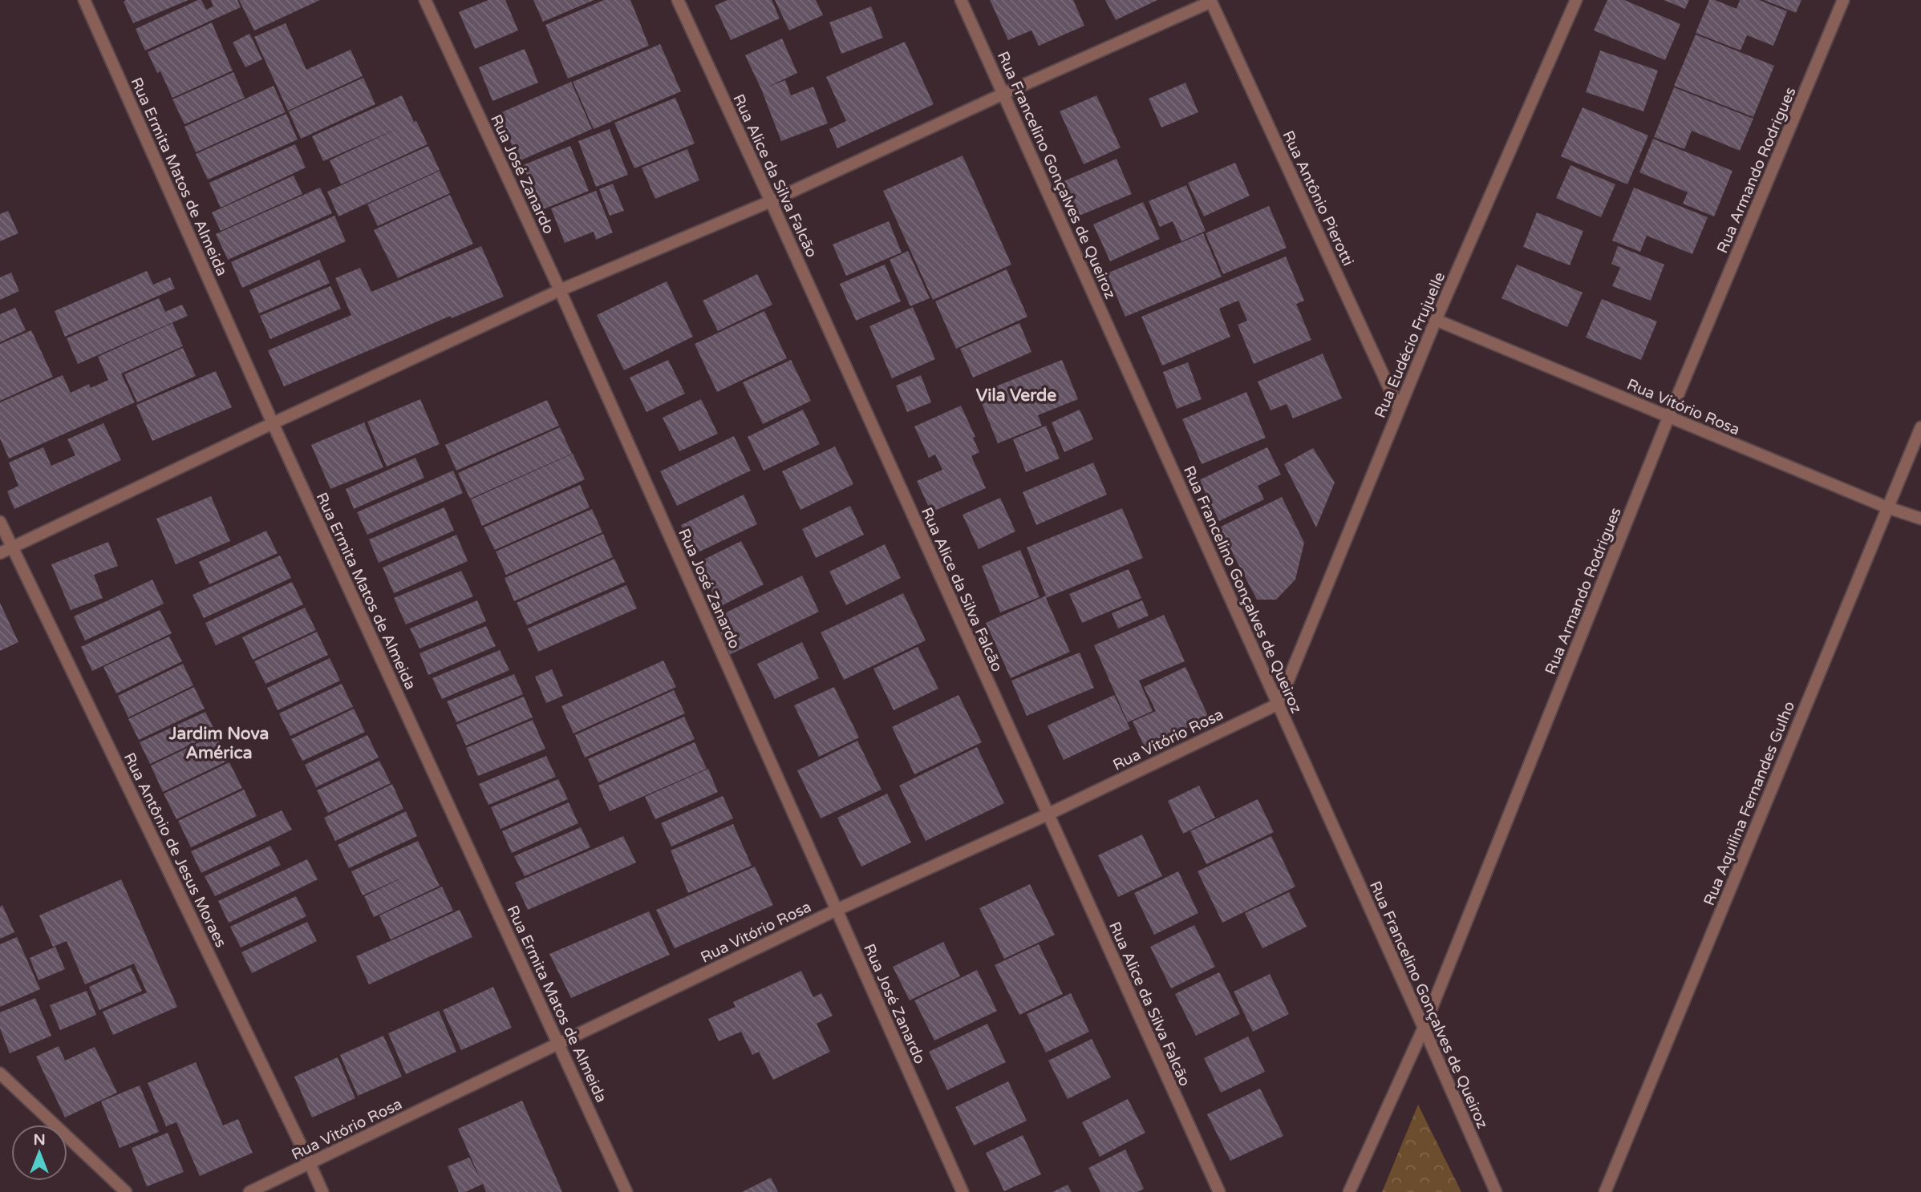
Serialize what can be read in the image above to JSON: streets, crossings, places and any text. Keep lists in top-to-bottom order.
{
  "streets": {
    "street": [
      "Rua Armando Rodrigues",
      "Rua José Zanardo",
      "Rua Francelino Gonçalves de Queiroz",
      "Rua Alice da Silva Falcão",
      "Rua Ermita Matos de Almeida",
      "Rua Antônio Pierotti",
      "Rua Eudécio Frujuelle",
      "Rua Vitório Rosa",
      "Rua Aquilina Fernandes Gulho",
      "Rua Antônio de Jesus Moraes"
    ]
  },
  "crossings": [
    ["Rua Armando Rodrigues", "Rua Francelino Gonçalves de Queiroz"],
    ["Rua Armando Rodrigues", "Rua Vitório Rosa"],
    ["Rua José Zanardo", "Rua Vitório Rosa"],
    ["Rua Francelino Gonçalves de Queiroz", "Rua Eudécio Frujuelle"],
    ["Rua Francelino Gonçalves de Queiroz", "Rua Vitório Rosa"],
    ["Rua Alice da Silva Falcão", "Rua Vitório Rosa"],
    ["Rua Ermita Matos de Almeida", "Rua Vitório Rosa"],
    ["Rua Antônio Pierotti", "Rua Eudécio Frujuelle"],
    ["Rua Eudécio Frujuelle", "Rua Vitório Rosa"],
    ["Rua Vitório Rosa", "Rua Aquilina Fernandes Gulho"],
    ["Rua Vitório Rosa", "Rua Antônio de Jesus Moraes"]
  ],
  "districts": ["Vila Verde", "Jardim Nova América"],
  "north": "top"
}
